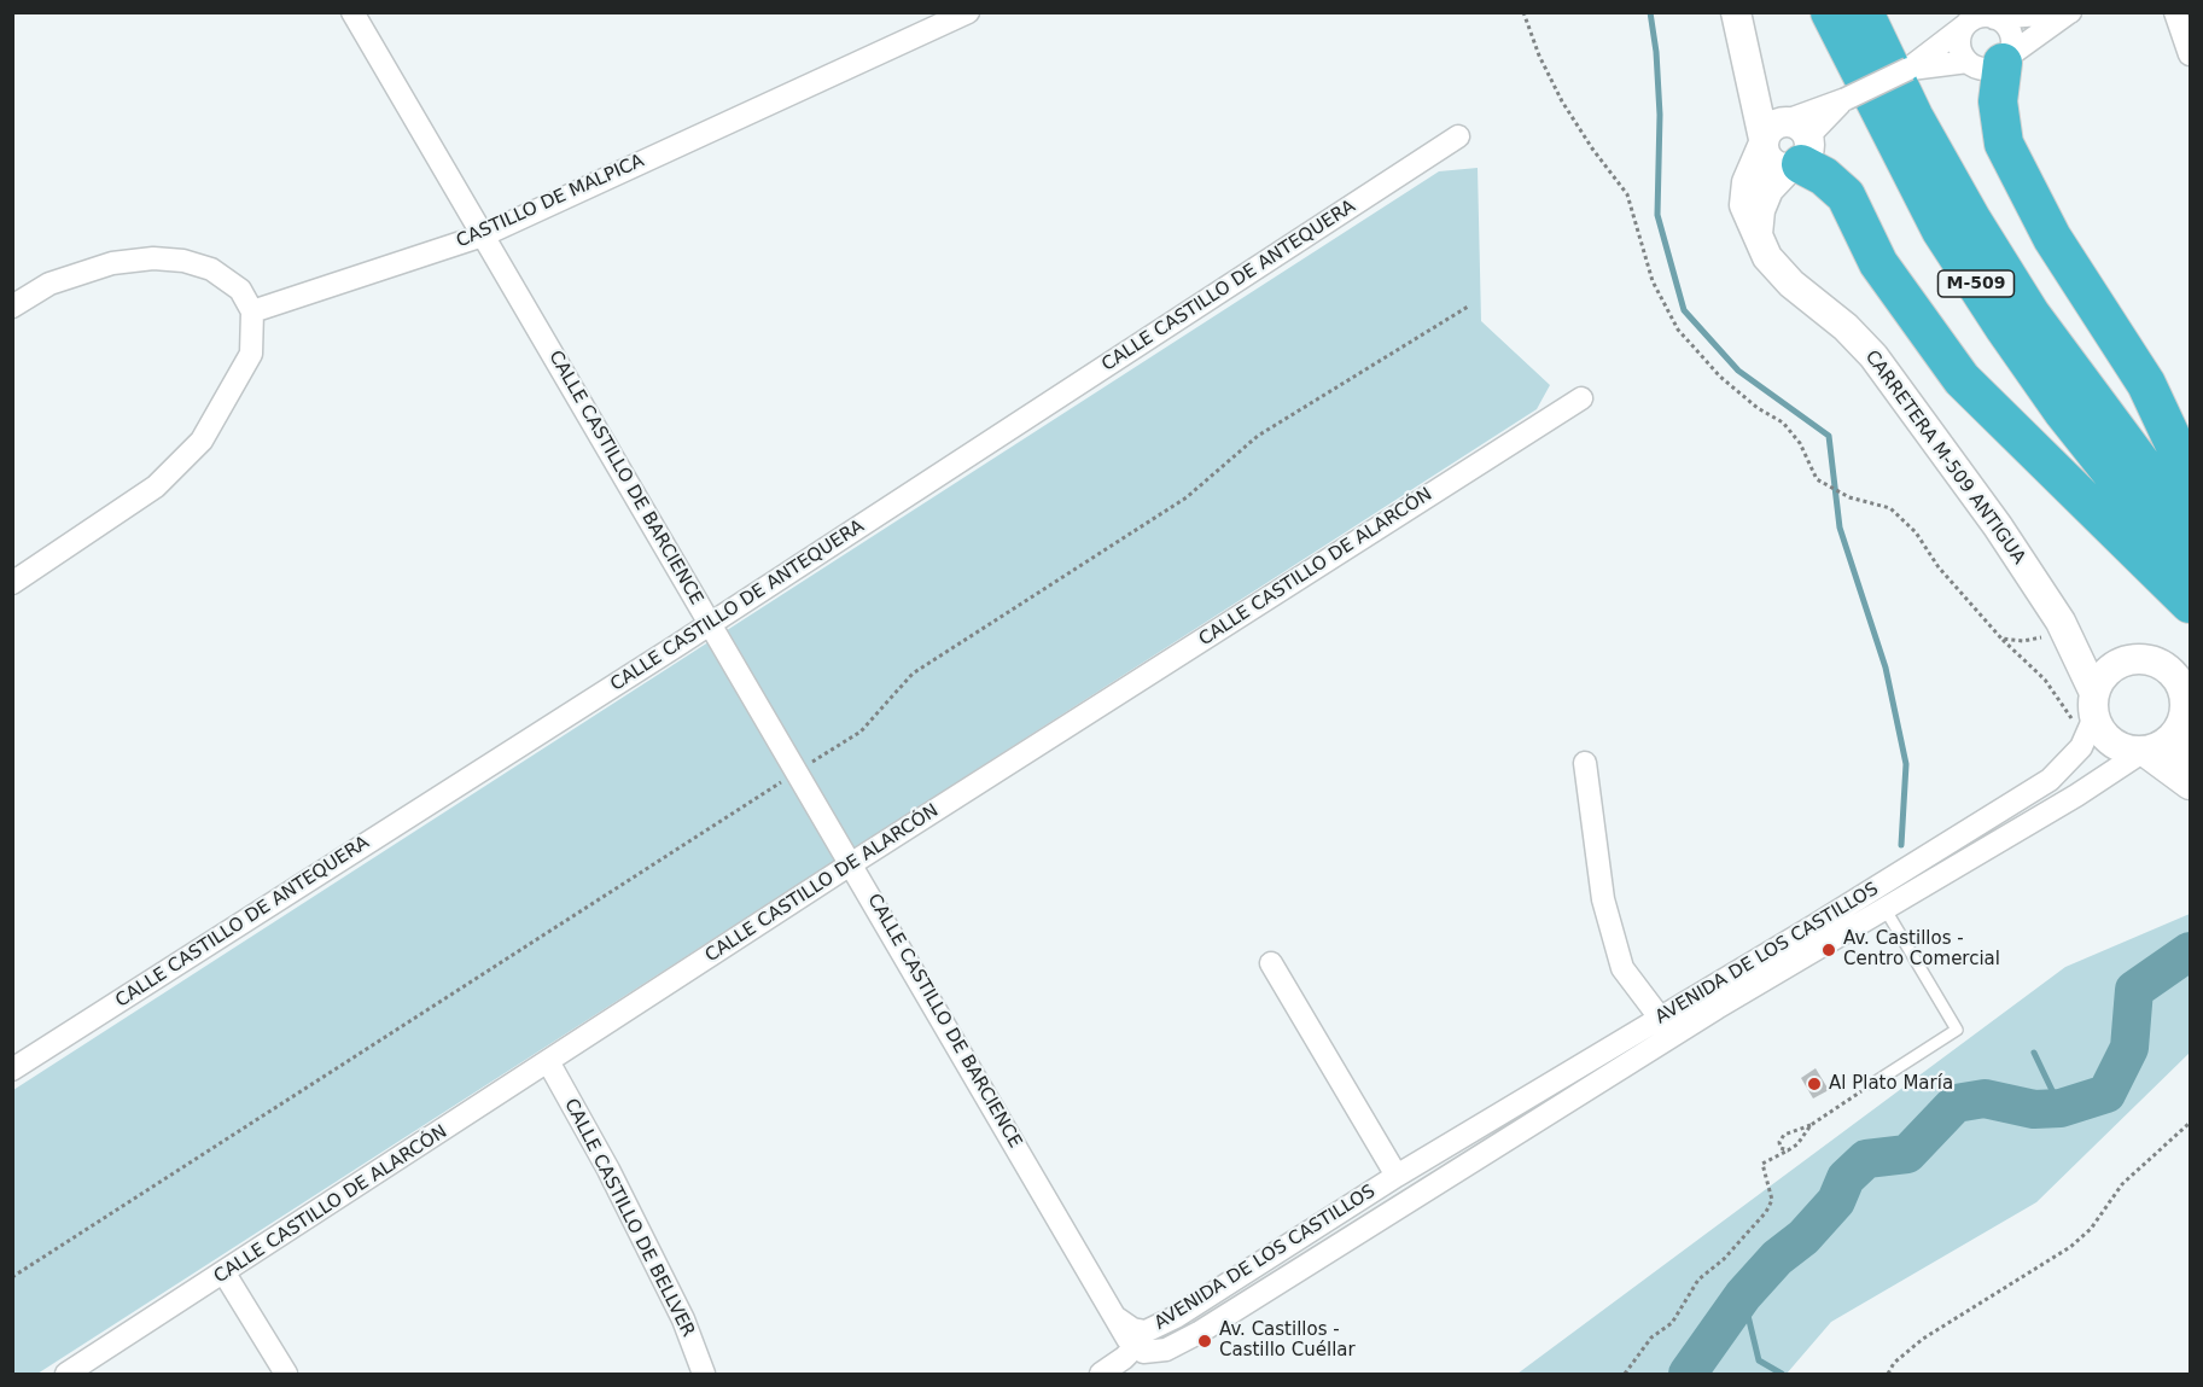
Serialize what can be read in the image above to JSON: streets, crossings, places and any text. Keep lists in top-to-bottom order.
{
  "streets": {
    "highway": ["M-509"],
    "street": [
      "CASTILLO DE MALPICA",
      "CALLE CASTILLO DE ANTEQUERA",
      "CARRETERA M-509 ANTIGUA",
      "CALLE CASTILLO DE BARCIENCE",
      "CALLE CASTILLO DE ALARCÓN",
      "AVENIDA DE LOS CASTILLOS",
      "CALLE CASTILLO DE BELLVER"
    ]
  },
  "crossings": [
    ["CASTILLO DE MALPICA", "CALLE CASTILLO DE BARCIENCE"],
    ["CALLE CASTILLO DE ANTEQUERA", "CALLE CASTILLO DE BARCIENCE"],
    ["CARRETERA M-509 ANTIGUA", "AVENIDA DE LOS CASTILLOS"],
    ["CALLE CASTILLO DE BARCIENCE", "CALLE CASTILLO DE ALARCÓN"],
    ["CALLE CASTILLO DE BARCIENCE", "AVENIDA DE LOS CASTILLOS"],
    ["CALLE CASTILLO DE ALARCÓN", "CALLE CASTILLO DE BELLVER"]
  ],
  "places": ["Av. Castillos - Centro Comercial", "Al Plato María", "Av. Castillos - Castillo Cuéllar"]
}
